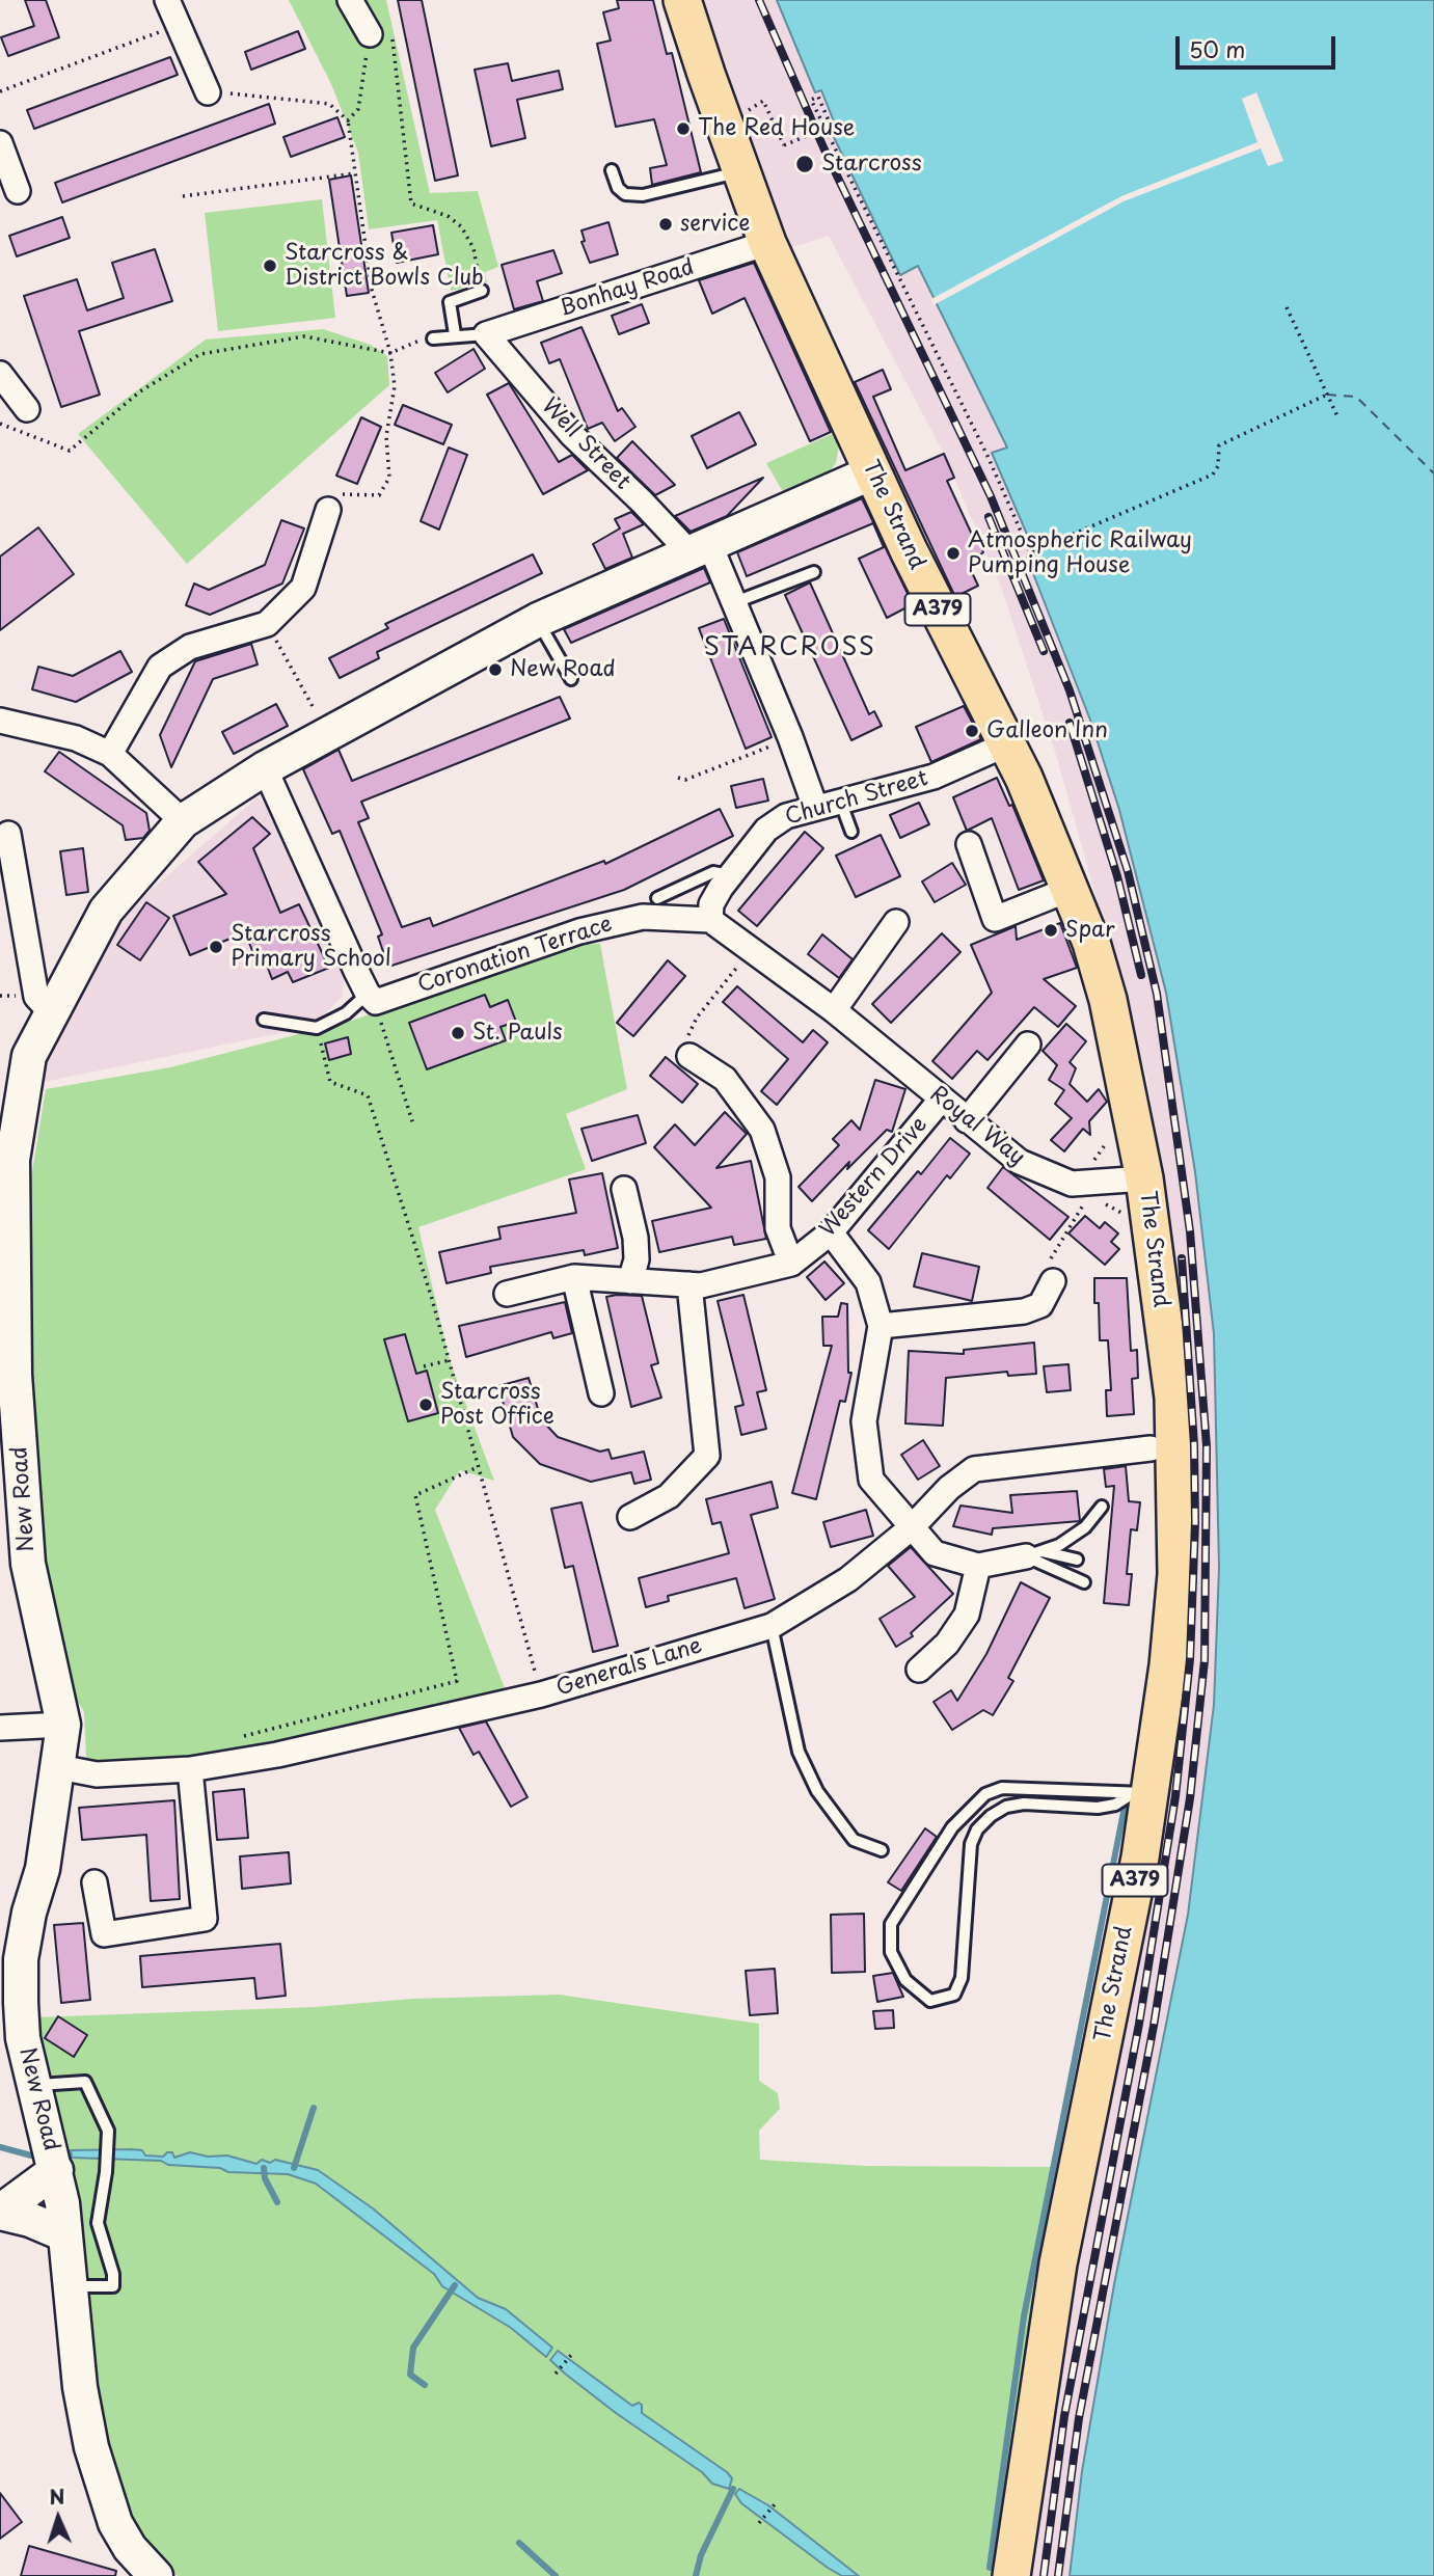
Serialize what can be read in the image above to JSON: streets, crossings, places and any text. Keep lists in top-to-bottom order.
{
  "streets": {
    "main road": ["The Strand", "A379"],
    "street": [
      "Bonhay Road",
      "Well Street",
      "Church Street",
      "Coronation Terrace",
      "Royal Way",
      "Western Drive",
      "New Road",
      "Generals Lane"
    ]
  },
  "crossings": [
    ["Bonhay Road", "Well Street"],
    ["Bonhay Road", "The Strand"],
    ["Well Street", "Church Street"],
    ["Well Street", "New Road"],
    ["The Strand", "Church Street"],
    ["The Strand", "Royal Way"],
    ["The Strand", "New Road"],
    ["Church Street", "Coronation Terrace"],
    ["Church Street", "Royal Way"],
    ["Coronation Terrace", "Royal Way"],
    ["Royal Way", "Western Drive"],
    ["New Road", "Generals Lane"]
  ],
  "districts": ["STARCROSS"],
  "places": [
    "The Red House",
    "Starcross",
    "service",
    "Starcross & District Bowls Club",
    "Atmospheric Railway Pumping House",
    "New Road",
    "Galleon Inn",
    "Spar",
    "Starcross Primary School",
    "St. Pauls",
    "Starcross Post Office"
  ],
  "scale_bar": "50 m",
  "north": "top"
}
